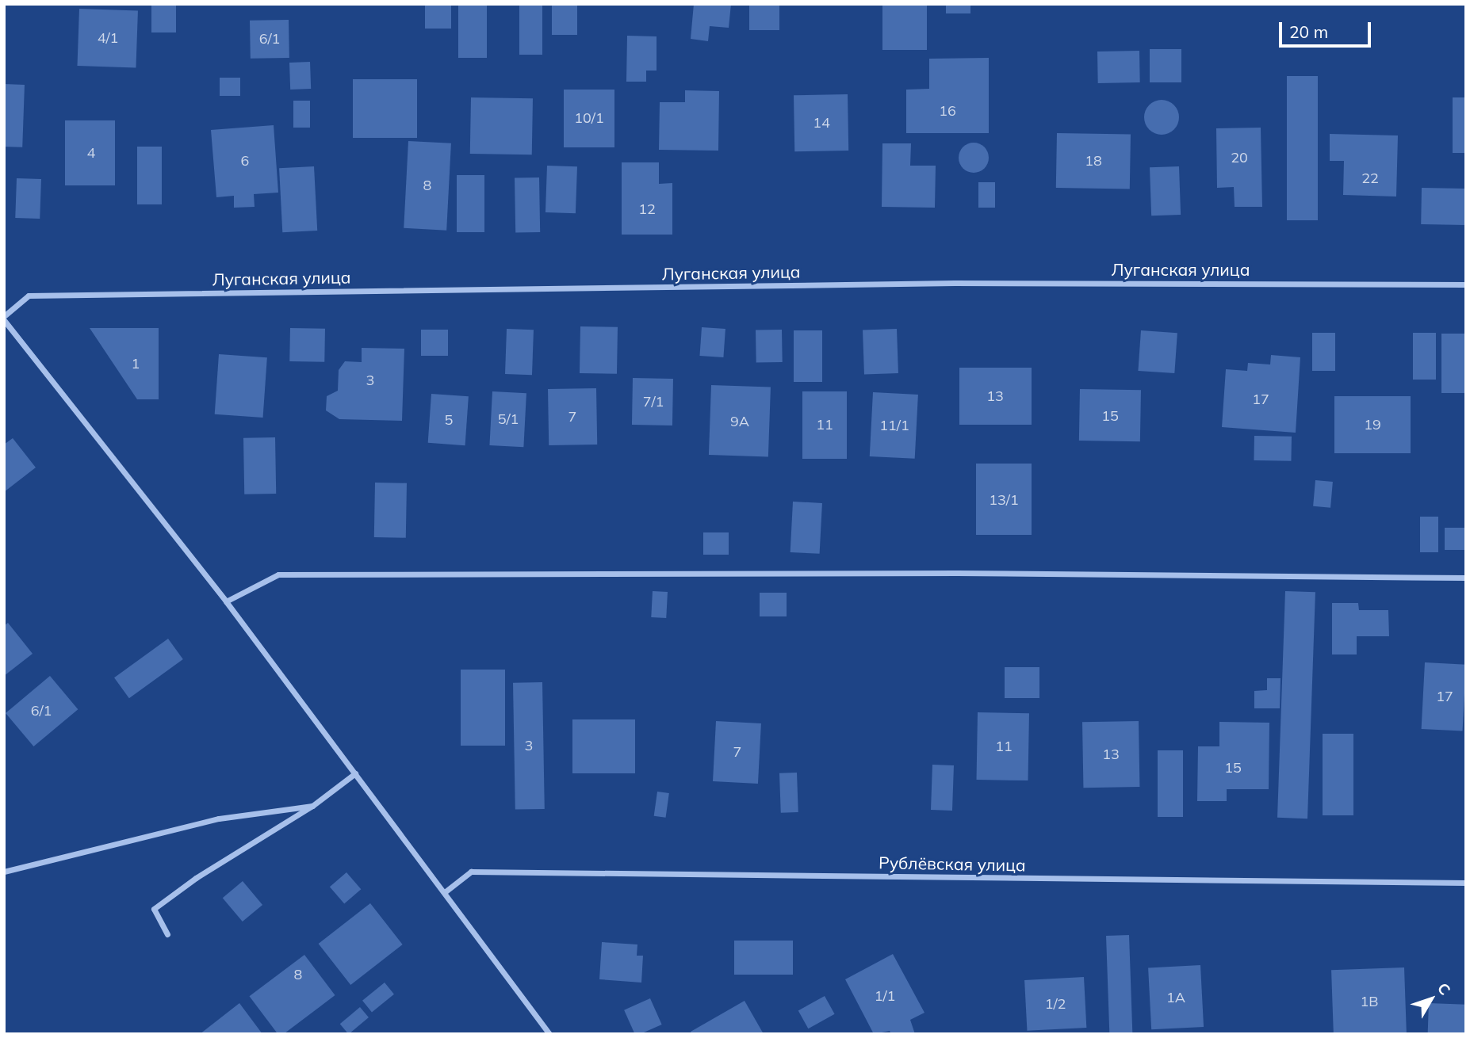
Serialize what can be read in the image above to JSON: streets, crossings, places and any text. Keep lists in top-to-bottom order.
{
  "streets": {
    "street": ["Луганская улица", "Рублёвская улица"]
  },
  "house_numbers": [
    "4/1",
    "6/1",
    "16",
    "10/1",
    "14",
    "4",
    "20",
    "6",
    "18",
    "22",
    "8",
    "12",
    "1",
    "3",
    "13",
    "17",
    "7/1",
    "15",
    "7",
    "5/1",
    "5",
    "9А",
    "11",
    "19",
    "11/1",
    "13/1",
    "17",
    "6/1",
    "3",
    "11",
    "7",
    "13",
    "15",
    "8",
    "1/1",
    "1А",
    "1В",
    "1/2"
  ],
  "scale_bar": "20 m",
  "north": "top right"
}
